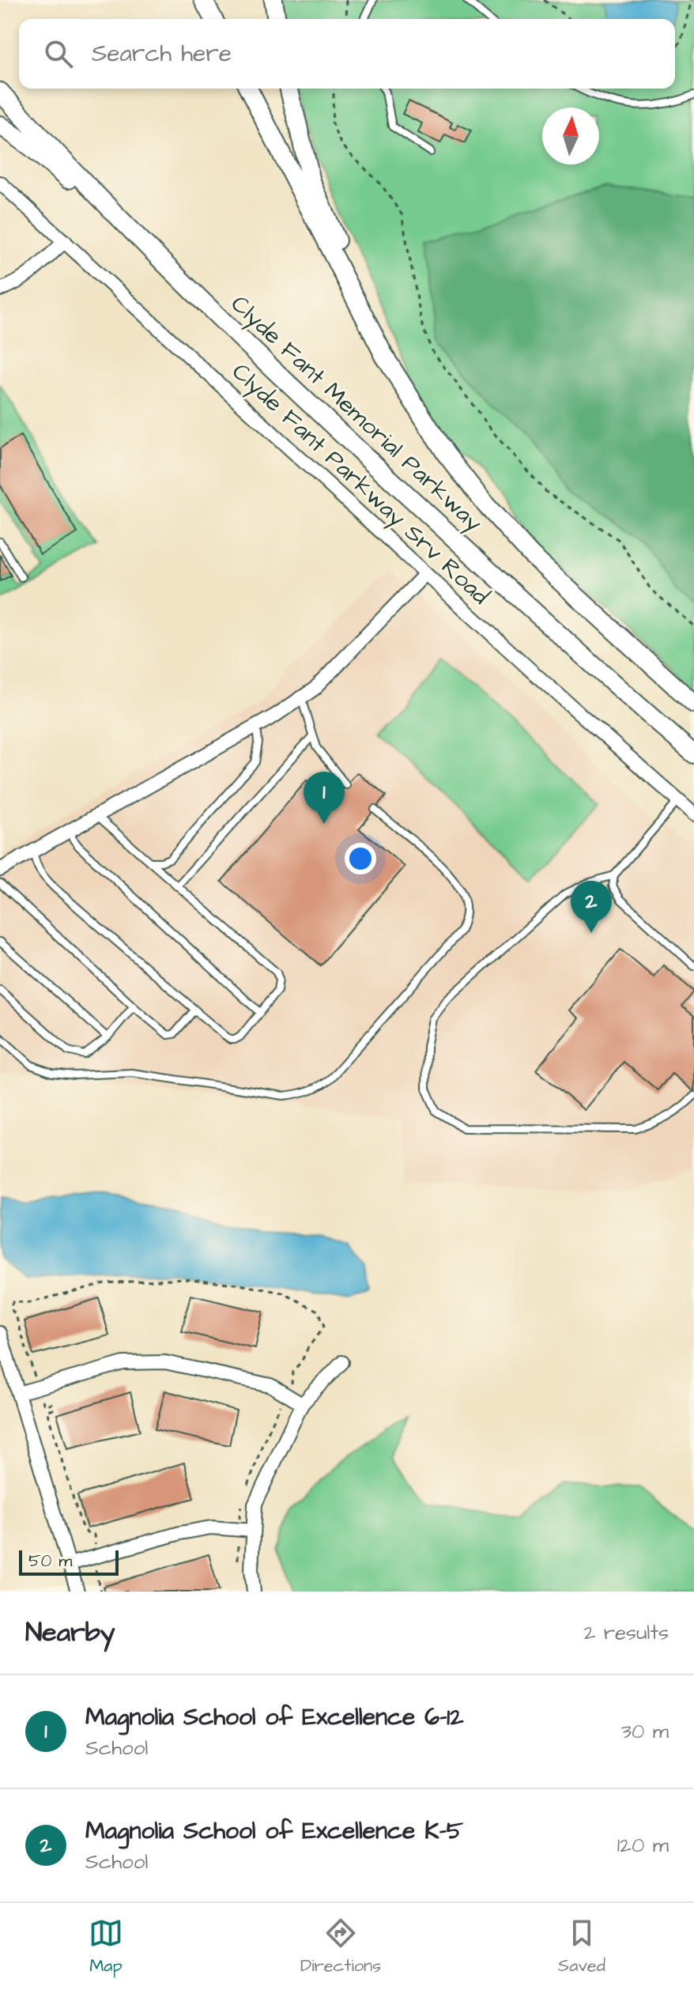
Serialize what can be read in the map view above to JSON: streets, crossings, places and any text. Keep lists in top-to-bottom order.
{
  "streets": {
    "main road": ["Clyde Fant Memorial Parkway"],
    "street": ["Clyde Fant Parkway Srv Road"]
  },
  "scale_bar": "50 m",
  "north": "top",
  "page": {
    "search": "Search here",
    "pins": ["1", "2"],
    "scale": "50 m",
    "heading": ["Nearby", "2 results"],
    "list": [
      {
        "mark": "1",
        "name": "Magnolia School of Excellence 6-12",
        "note": "School",
        "value": "30 m"
      },
      {
        "mark": "2",
        "name": "Magnolia School of Excellence K-5",
        "note": "School",
        "value": "120 m"
      }
    ],
    "nav": ["Map", "Directions", "Saved"]
  }
}
